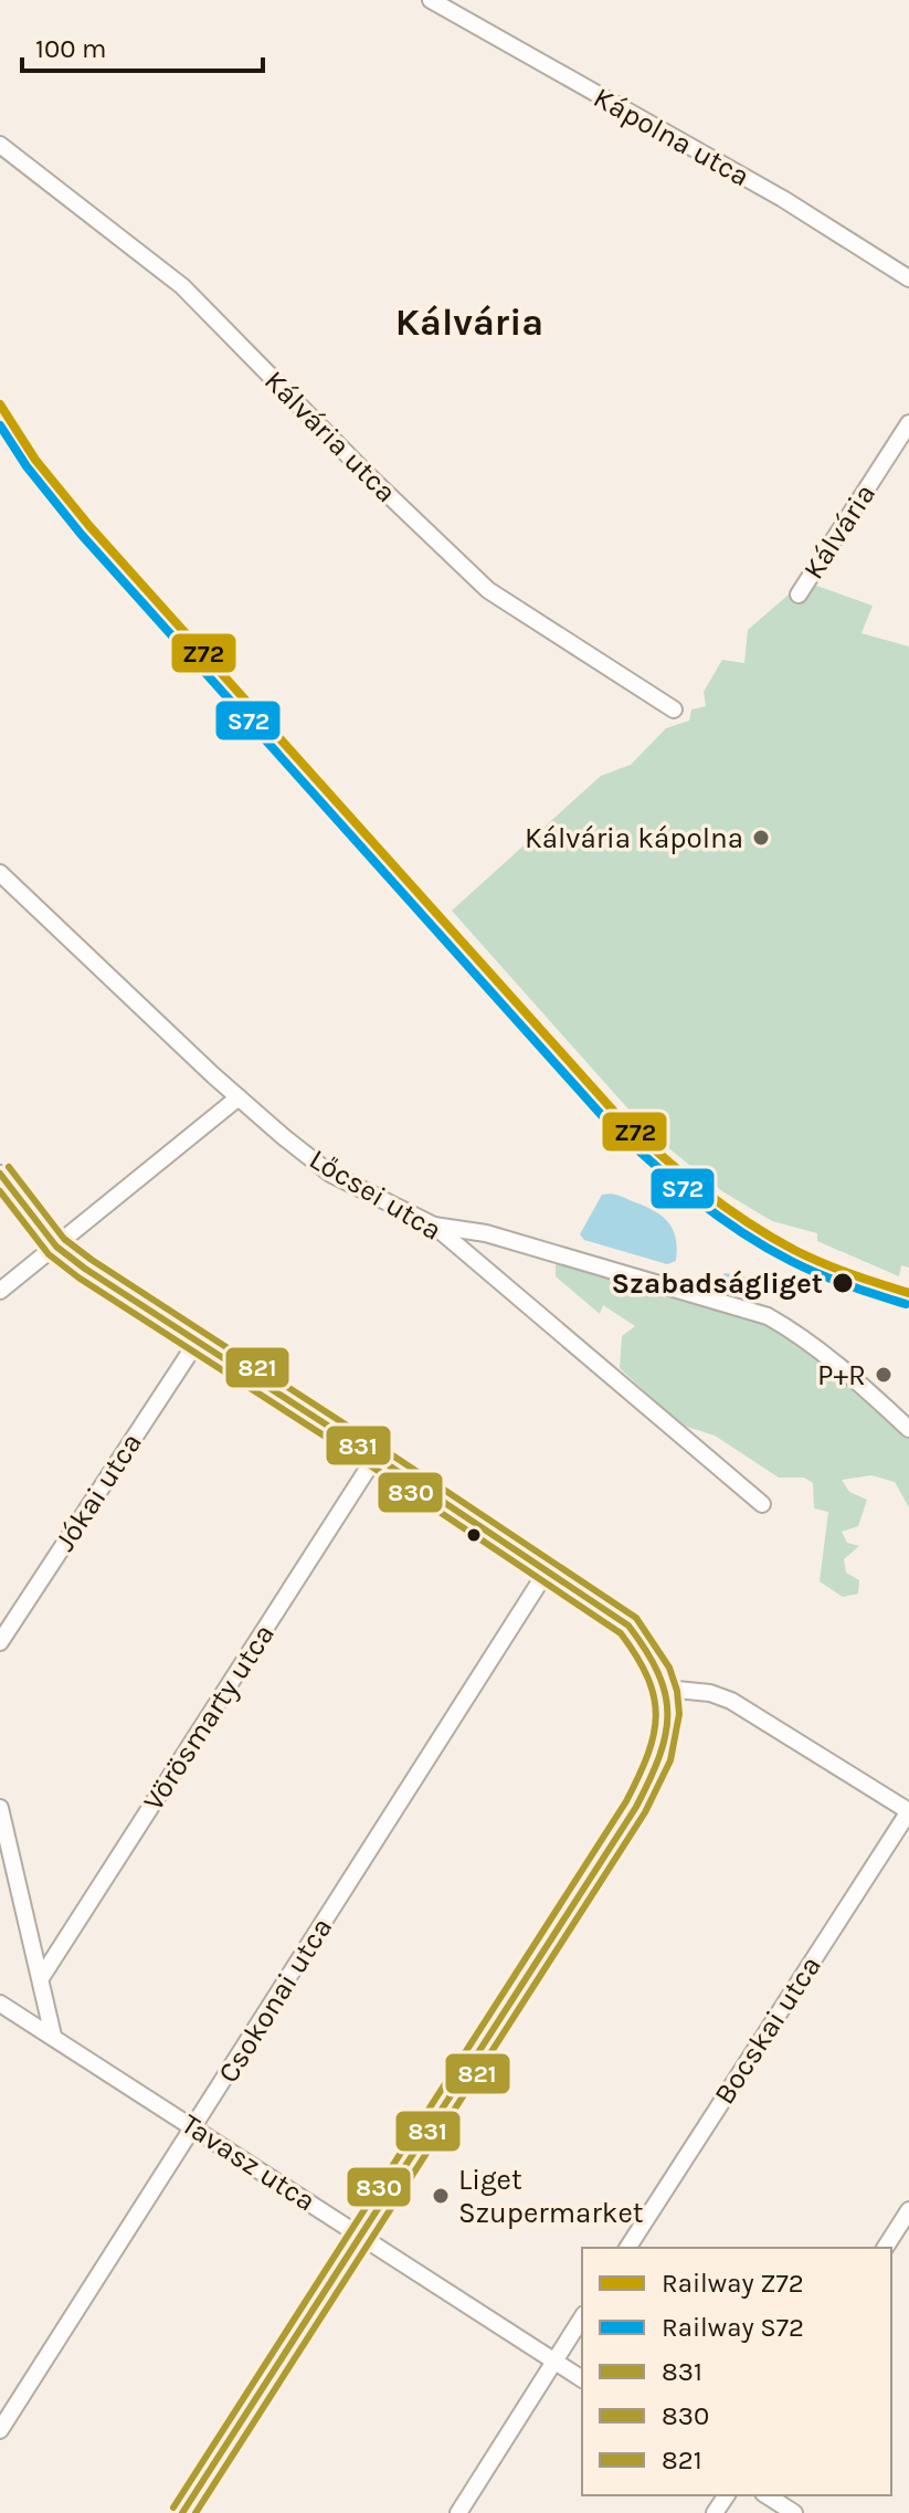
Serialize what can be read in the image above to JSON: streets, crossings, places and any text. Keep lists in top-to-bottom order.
{
  "streets": {
    "street": [
      "Kápolna utca",
      "Kálvária utca",
      "Kálvária",
      "Lőcsei utca",
      "Jókai utca",
      "Vörösmarty utca",
      "Csokonai utca",
      "Bocskai utca",
      "Tavasz utca"
    ]
  },
  "crossings": [
    ["Csokonai utca", "Tavasz utca"]
  ],
  "districts": ["Kálvária"],
  "places": [
    "Kálvária kápolna",
    "Szabadságliget",
    "P+R",
    "Liget Szupermarket"
  ],
  "lines": [
    "rail line Z72",
    "rail line S72",
    "transit line 821",
    "transit line 831",
    "transit line 830"
  ],
  "legend": [
    "Railway Z72",
    "Railway S72",
    "831",
    "830",
    "821"
  ],
  "scale_bar": "100 m"
}
